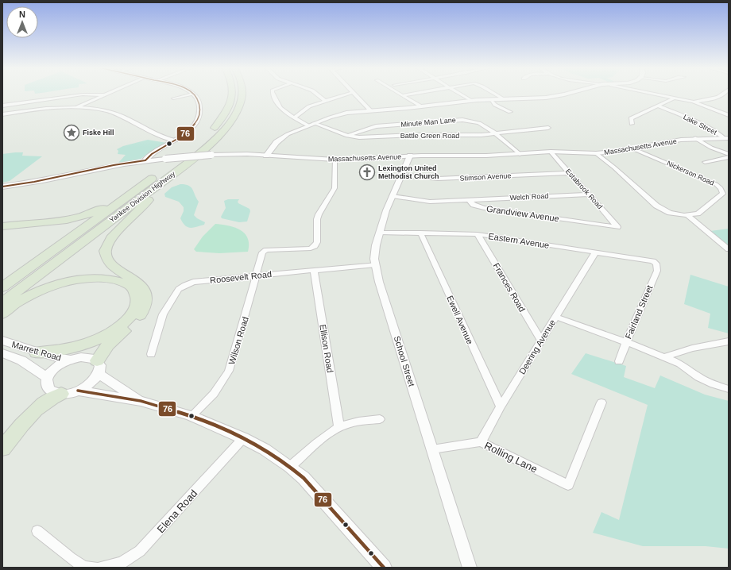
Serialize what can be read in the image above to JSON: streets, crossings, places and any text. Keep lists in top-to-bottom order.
{
  "streets": {
    "highway": ["Yankee Division Highway"],
    "main road": ["Massachusetts Avenue", "Marrett Road"],
    "street": [
      "Minute Man Lane",
      "Lake Street",
      "Battle Green Road",
      "Nickerson Road",
      "Stimson Avenue",
      "Estabrook Road",
      "Welch Road",
      "Grandview Avenue",
      "Eastern Avenue",
      "Roosevelt Road",
      "Frances Road",
      "Fairland Street",
      "Ewell Avenue",
      "Wilson Road",
      "Deering Avenue",
      "Ellison Road",
      "School Street",
      "Rolling Lane",
      "Elena Road"
    ]
  },
  "crossings": [
    ["Minute Man Lane", "Battle Green Road"],
    ["Minute Man Lane", "Massachusetts Avenue"],
    ["Lake Street", "Massachusetts Avenue"],
    ["Massachusetts Avenue", "Nickerson Road"],
    ["Massachusetts Avenue", "Estabrook Road"],
    ["Massachusetts Avenue", "Yankee Division Highway"],
    ["Massachusetts Avenue", "Wilson Road"],
    ["Massachusetts Avenue", "School Street"],
    ["Stimson Avenue", "Estabrook Road"],
    ["Stimson Avenue", "School Street"],
    ["Estabrook Road", "Welch Road"],
    ["Estabrook Road", "Grandview Avenue"],
    ["Welch Road", "Grandview Avenue"],
    ["Eastern Avenue", "Frances Road"],
    ["Eastern Avenue", "Fairland Street"],
    ["Eastern Avenue", "Ewell Avenue"],
    ["Eastern Avenue", "Deering Avenue"],
    ["Eastern Avenue", "School Street"],
    ["Roosevelt Road", "Wilson Road"],
    ["Roosevelt Road", "Ellison Road"],
    ["Roosevelt Road", "School Street"],
    ["Frances Road", "Deering Avenue"],
    ["Ewell Avenue", "Deering Avenue"],
    ["Deering Avenue", "Rolling Lane"],
    ["School Street", "Rolling Lane"]
  ],
  "places": {
    "place": ["Fiske Hill"],
    "church": ["Lexington United Methodist Church"]
  },
  "lines": ["transit line 76"],
  "north": "top"
}
